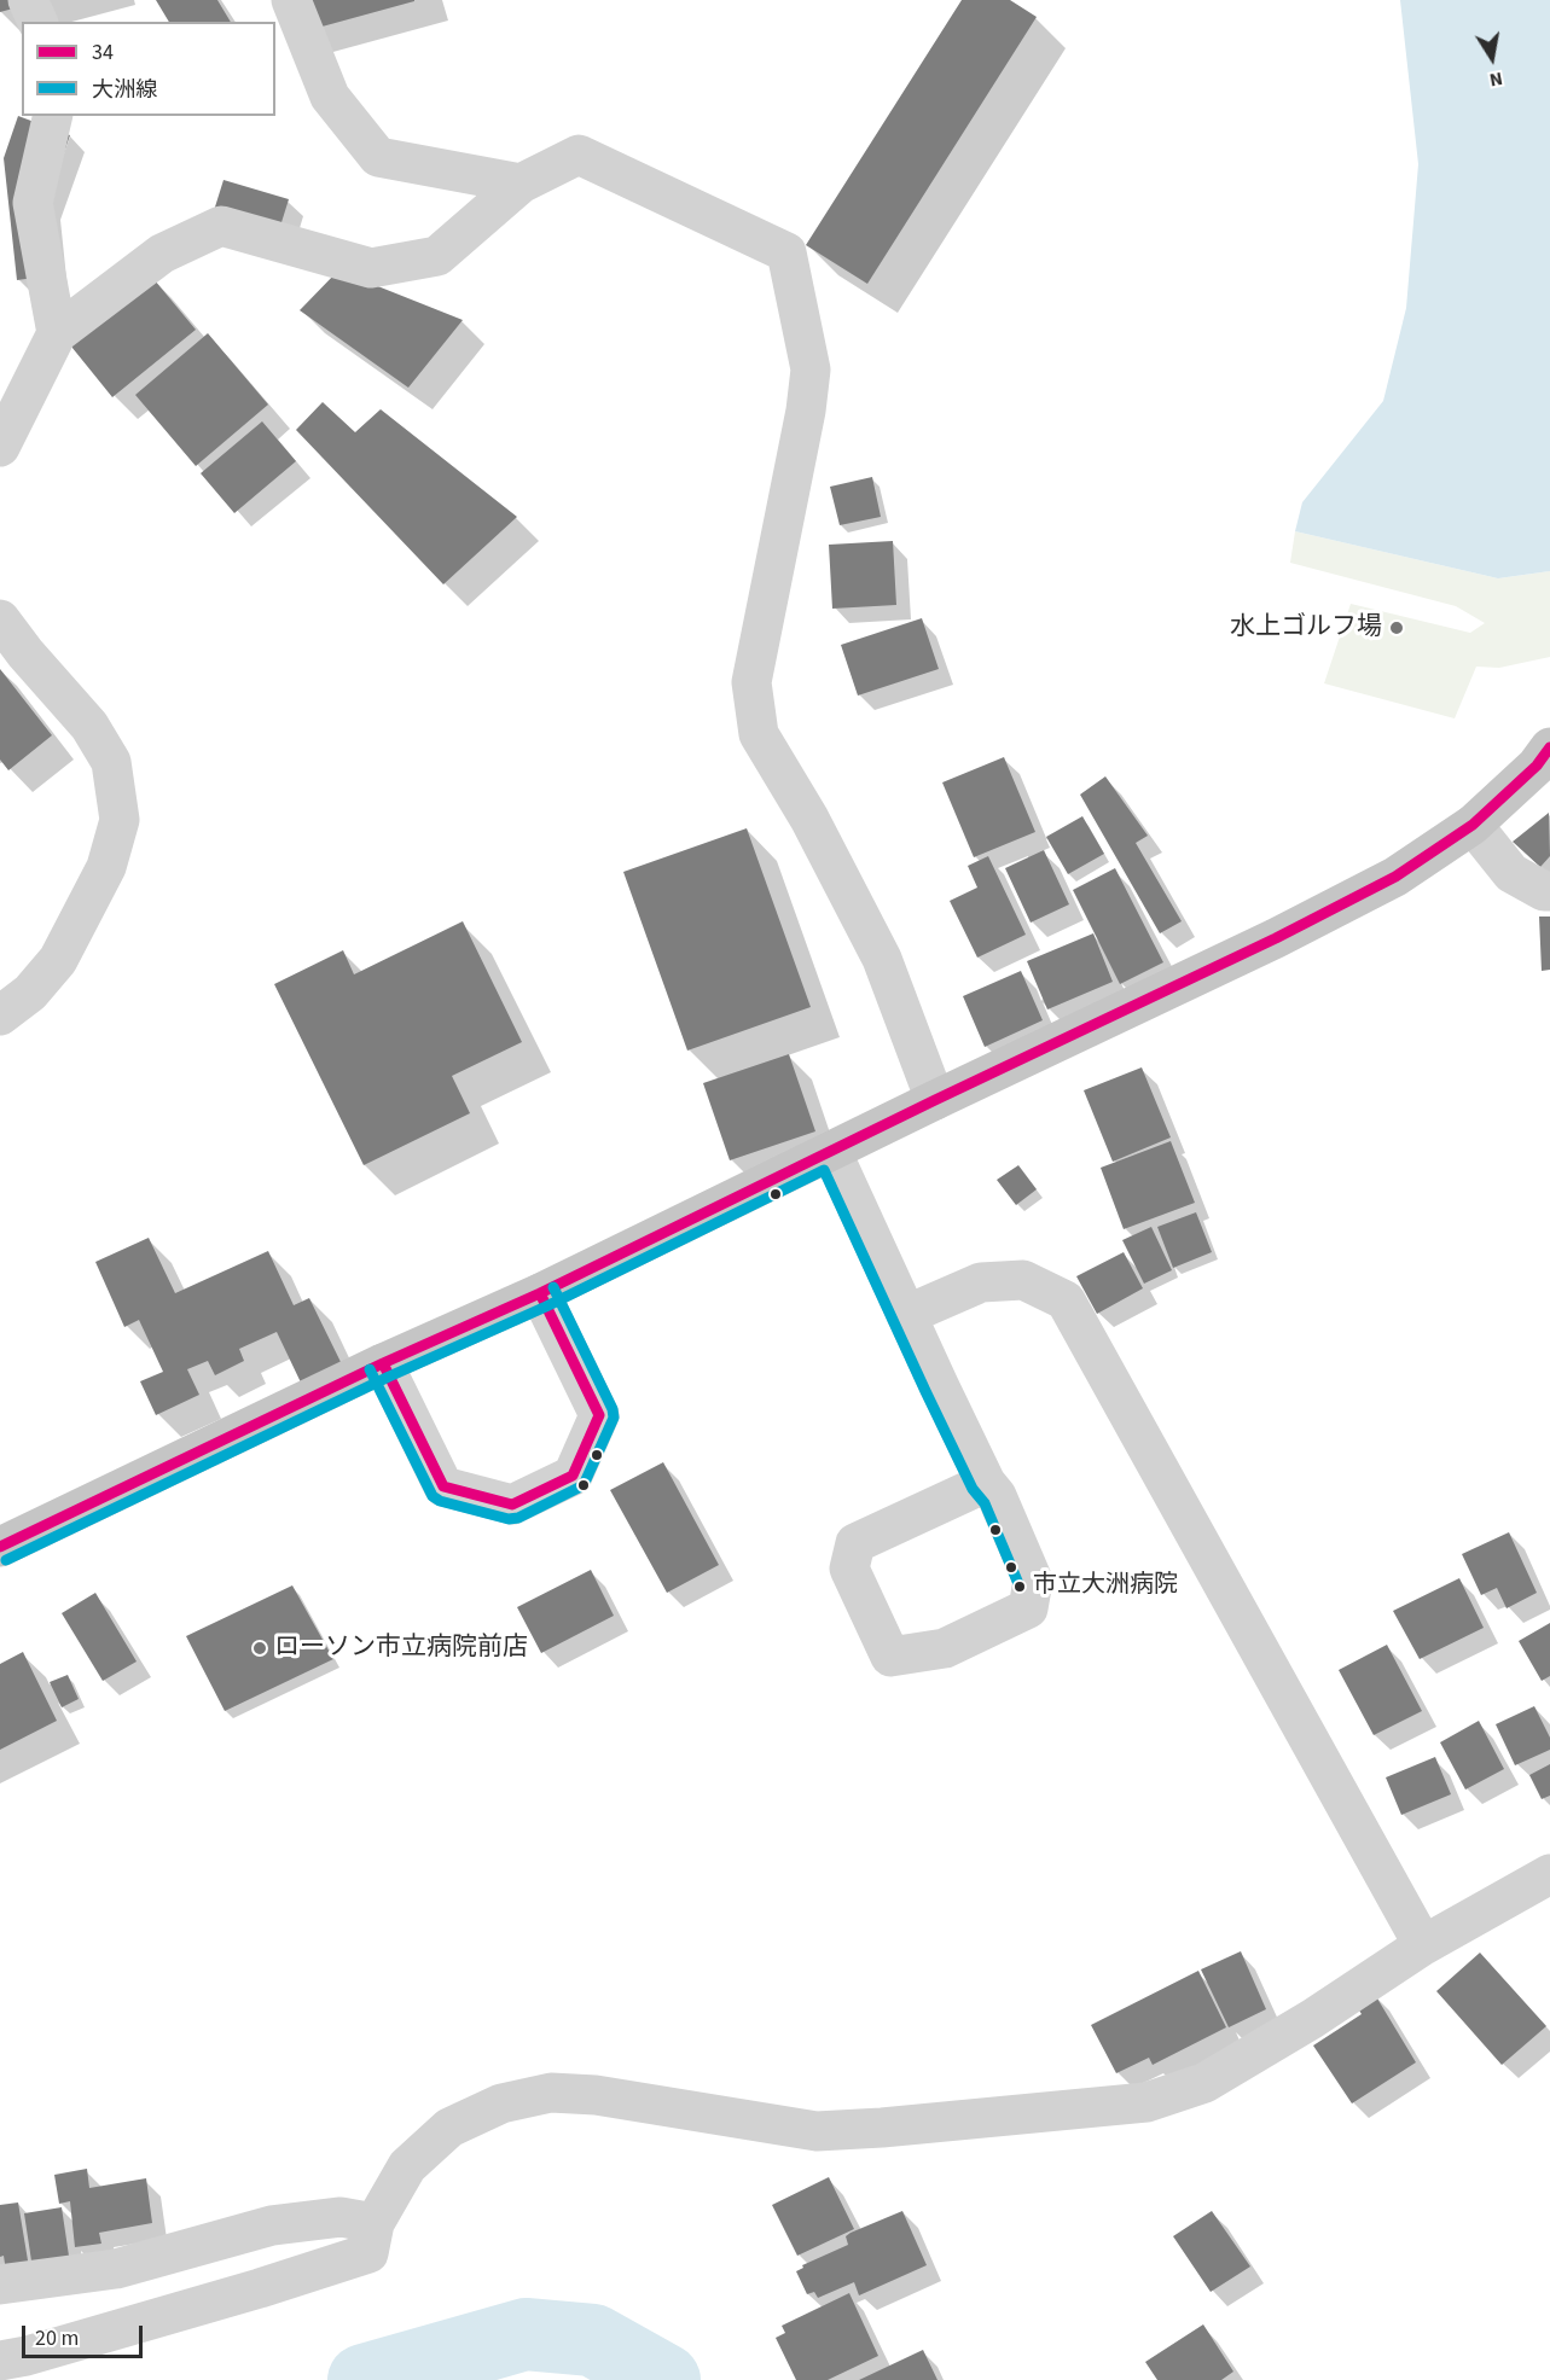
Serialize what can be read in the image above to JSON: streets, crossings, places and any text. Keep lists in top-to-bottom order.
{
  "places": ["水上ゴルフ場", "市立大洲病院", "ローソン市立病院前店"],
  "lines": ["transit line 34", "transit line 大洲線"],
  "legend": ["34", "大洲線"],
  "scale_bar": "20 m",
  "north": "bottom"
}
